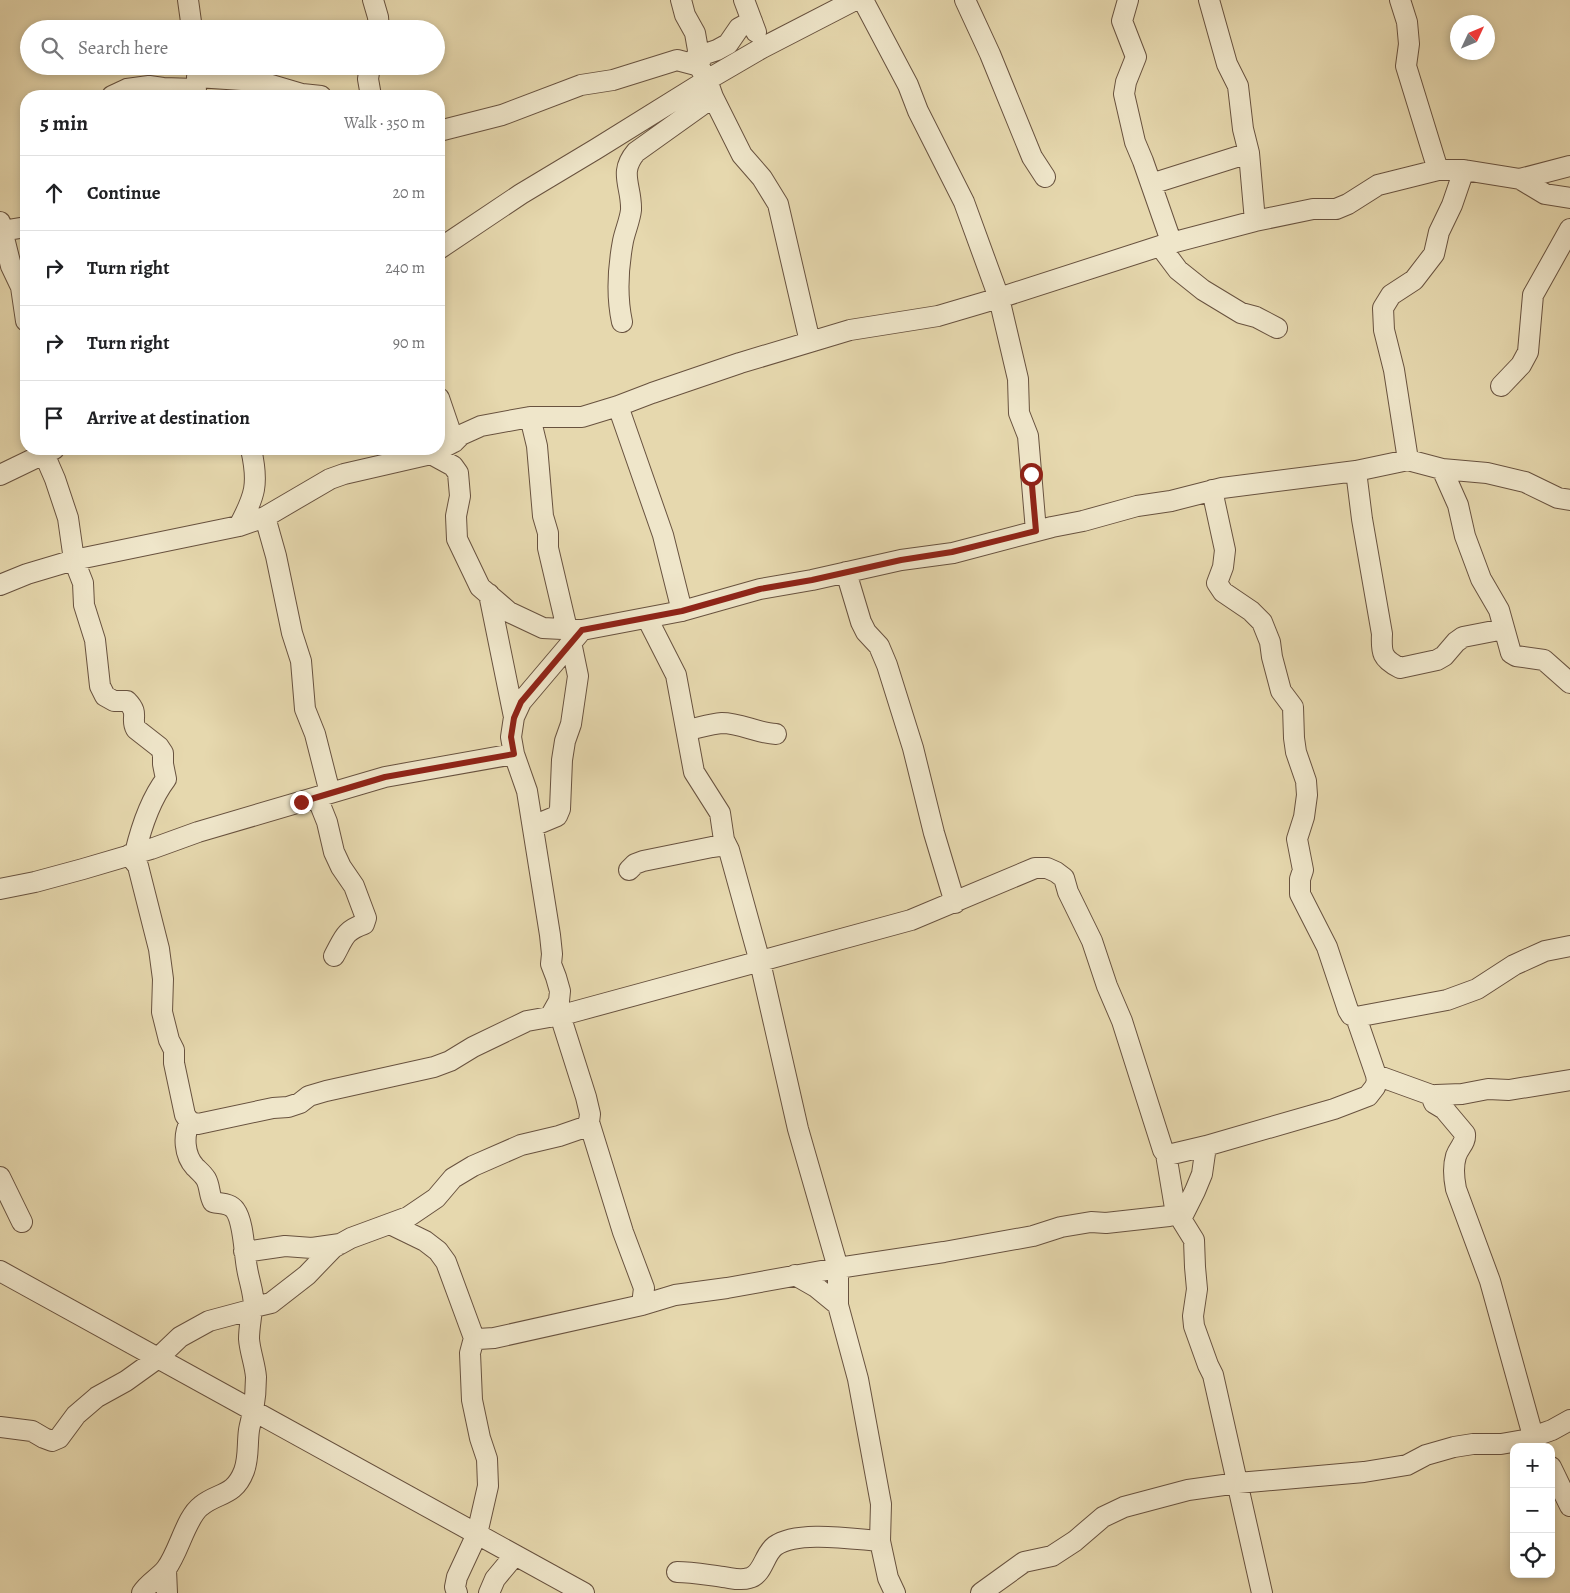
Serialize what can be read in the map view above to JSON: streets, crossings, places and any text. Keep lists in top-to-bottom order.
{
  "north": "top right",
  "page": {
    "search": "Search here",
    "heading": ["5 min", "Walk · 350 m"],
    "list": [
      ["Continue", "20 m"],
      ["Turn right", "240 m"],
      ["Turn right", "90 m"],
      "Arrive at destination"
    ],
    "map_buttons": ["+", "−"]
  }
}
